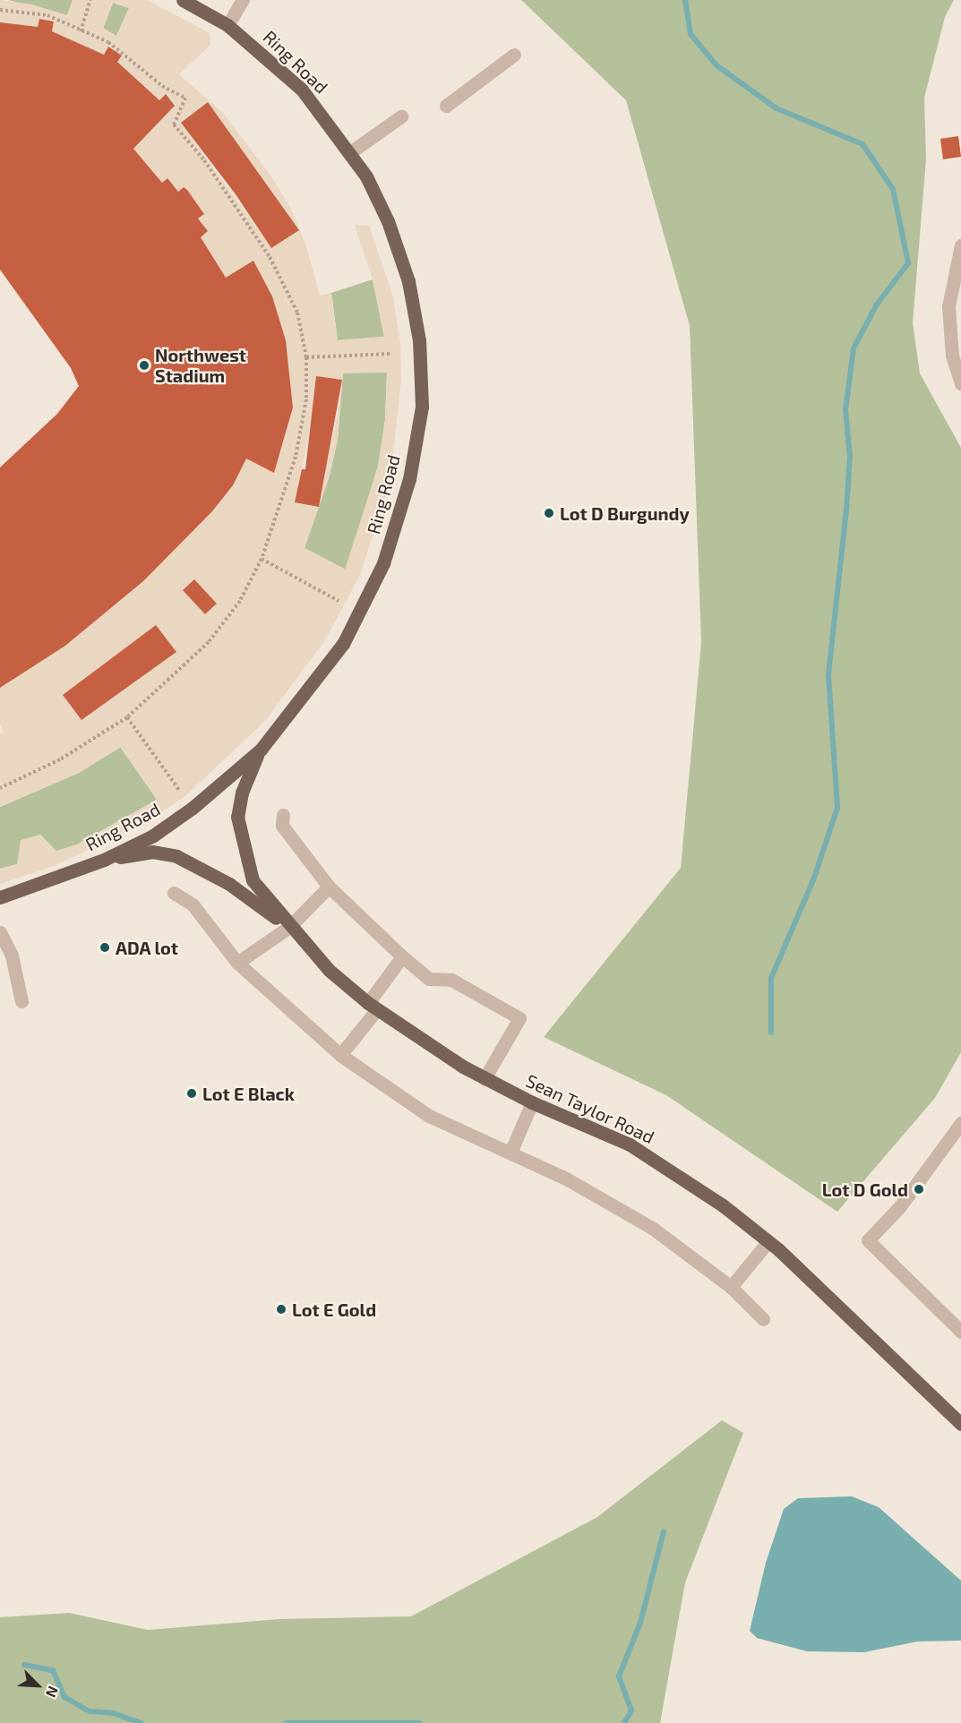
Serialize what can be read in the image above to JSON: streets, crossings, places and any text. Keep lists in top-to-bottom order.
{
  "streets": {
    "main road": ["Ring Road", "Sean Taylor Road"]
  },
  "crossings": [
    ["Ring Road", "Sean Taylor Road"]
  ],
  "places": [
    "Northwest Stadium",
    "Lot D Burgundy",
    "ADA lot",
    "Lot E Black",
    "Lot D Gold",
    "Lot E Gold"
  ],
  "north": "bottom right"
}
